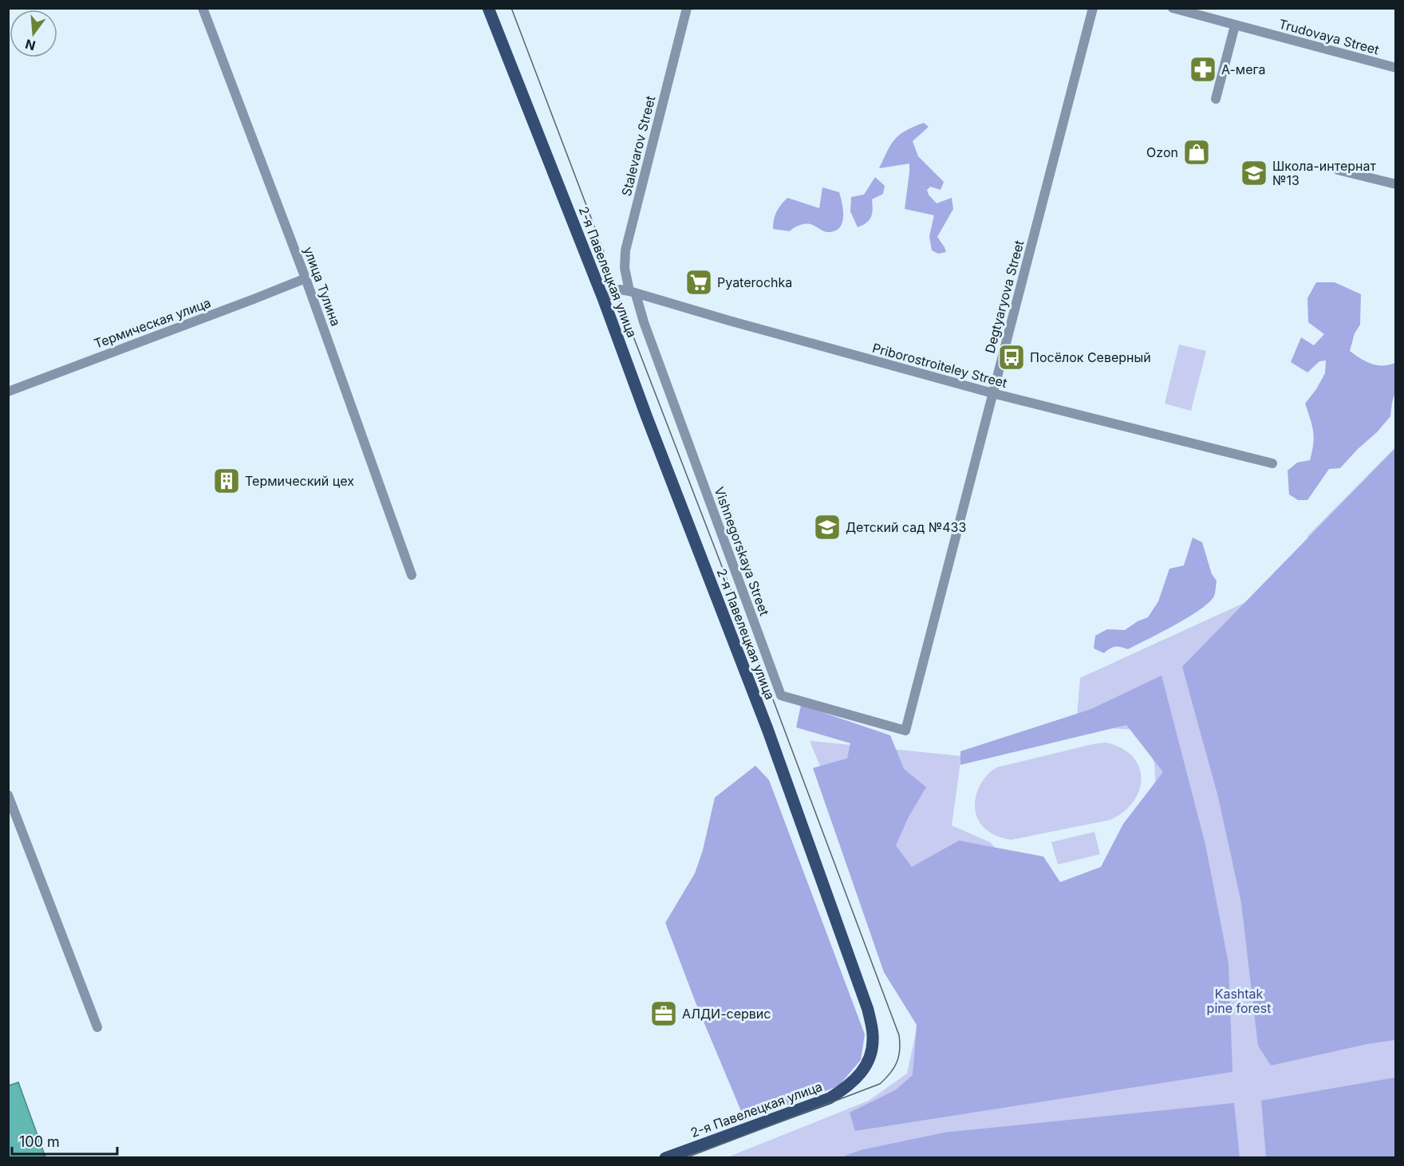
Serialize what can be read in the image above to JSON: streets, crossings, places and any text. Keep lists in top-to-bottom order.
{
  "streets": {
    "main road": ["2-я Павелецкая улица"],
    "street": [
      "Trudovaya Street",
      "Stalevarov Street",
      "улица Тулина",
      "Degtyaryova Street",
      "Термическая улица",
      "Priborostroiteley Street",
      "Vishnegorskaya Street"
    ]
  },
  "crossings": [
    ["Stalevarov Street", "Priborostroiteley Street"],
    ["Stalevarov Street", "Vishnegorskaya Street"],
    ["2-я Павелецкая улица", "Priborostroiteley Street"],
    ["улица Тулина", "Термическая улица"],
    ["Degtyaryova Street", "Priborostroiteley Street"],
    ["Degtyaryova Street", "Vishnegorskaya Street"],
    ["Priborostroiteley Street", "Vishnegorskaya Street"]
  ],
  "parks": ["Kashtak pine forest"],
  "places": {
    "pharmacy": ["А-мега"],
    "shop": ["Ozon"],
    "school or university": ["Школа-интернат №13", "Детский сад №433"],
    "supermarket": ["Pyaterochka"],
    "bus stop": ["Посёлок Северный"],
    "building": ["Термический цех"],
    "office": ["АЛДИ-сервис"]
  },
  "scale_bar": "100 m",
  "north": "bottom"
}
